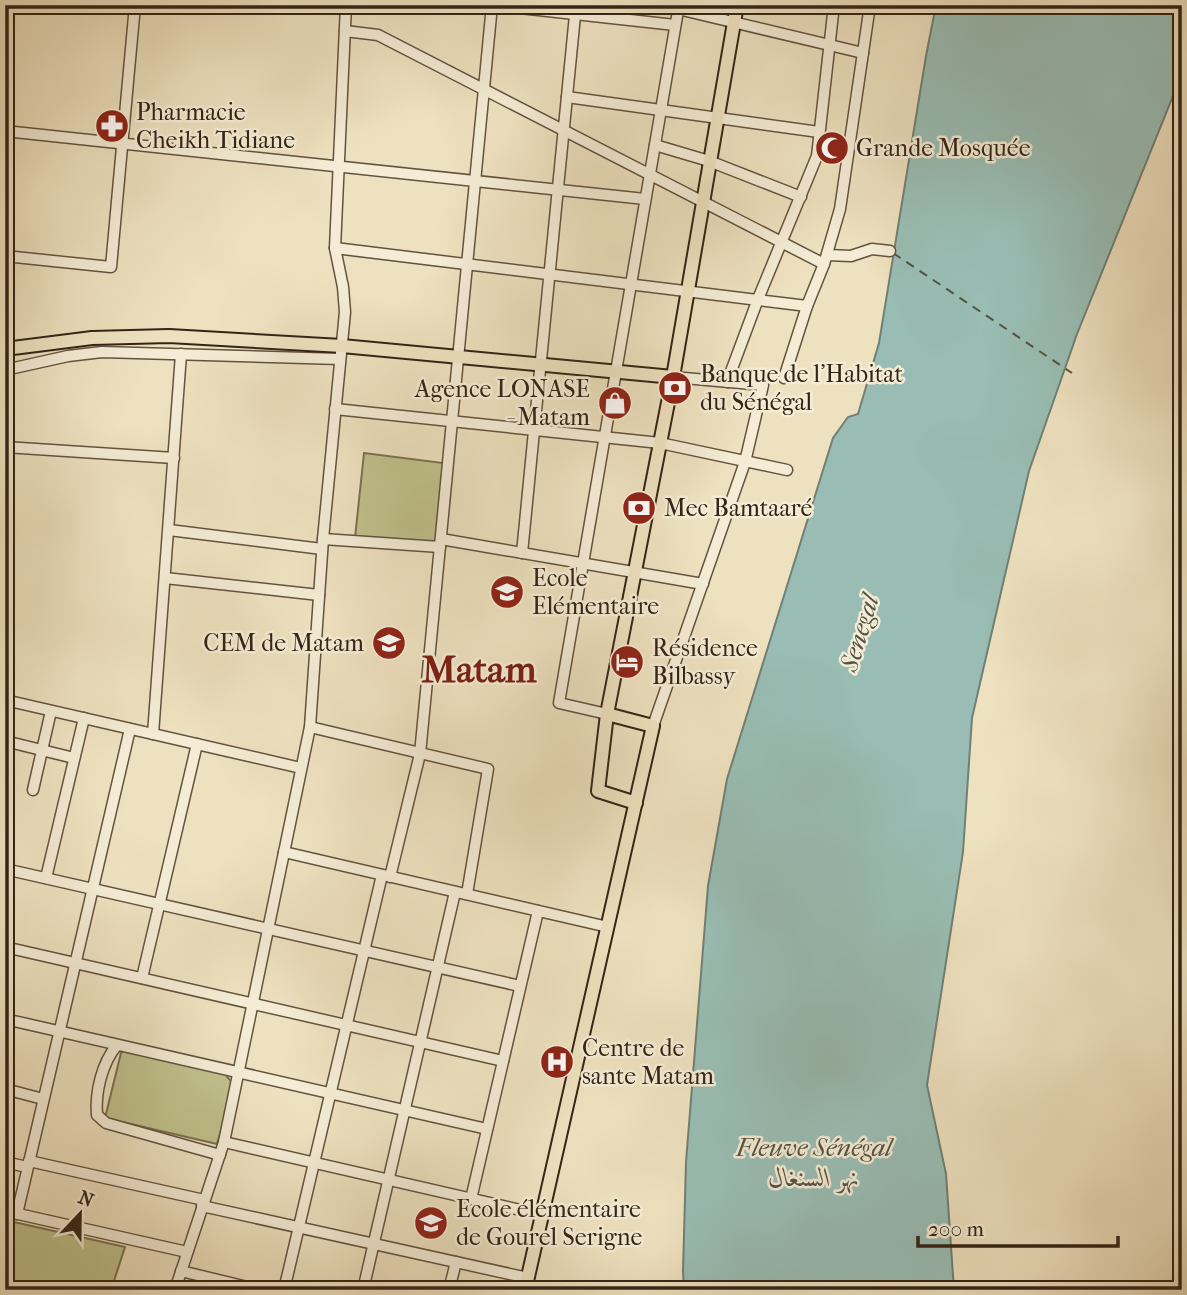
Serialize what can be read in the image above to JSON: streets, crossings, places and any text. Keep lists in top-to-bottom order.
{
  "districts": ["Matam"],
  "water": ["Senegal", "Fleuve Sénégal نهر السنغال"],
  "places": {
    "pharmacy": ["Pharmacie Cheikh Tidiane"],
    "mosque": ["Grande Mosquée"],
    "bank": ["Banque de l'Habitat du Sénégal", "Mec Bamtaaré"],
    "shop": ["Agence LONASE - Matam"],
    "school or university": ["Ecole Elémentaire", "CEM de Matam", "Ecole élémentaire de Gourel Serigne"],
    "hotel": ["Résidence Bilbassy"],
    "hospital": ["Centre de sante Matam"]
  },
  "scale_bar": "200 m",
  "north": "top"
}
